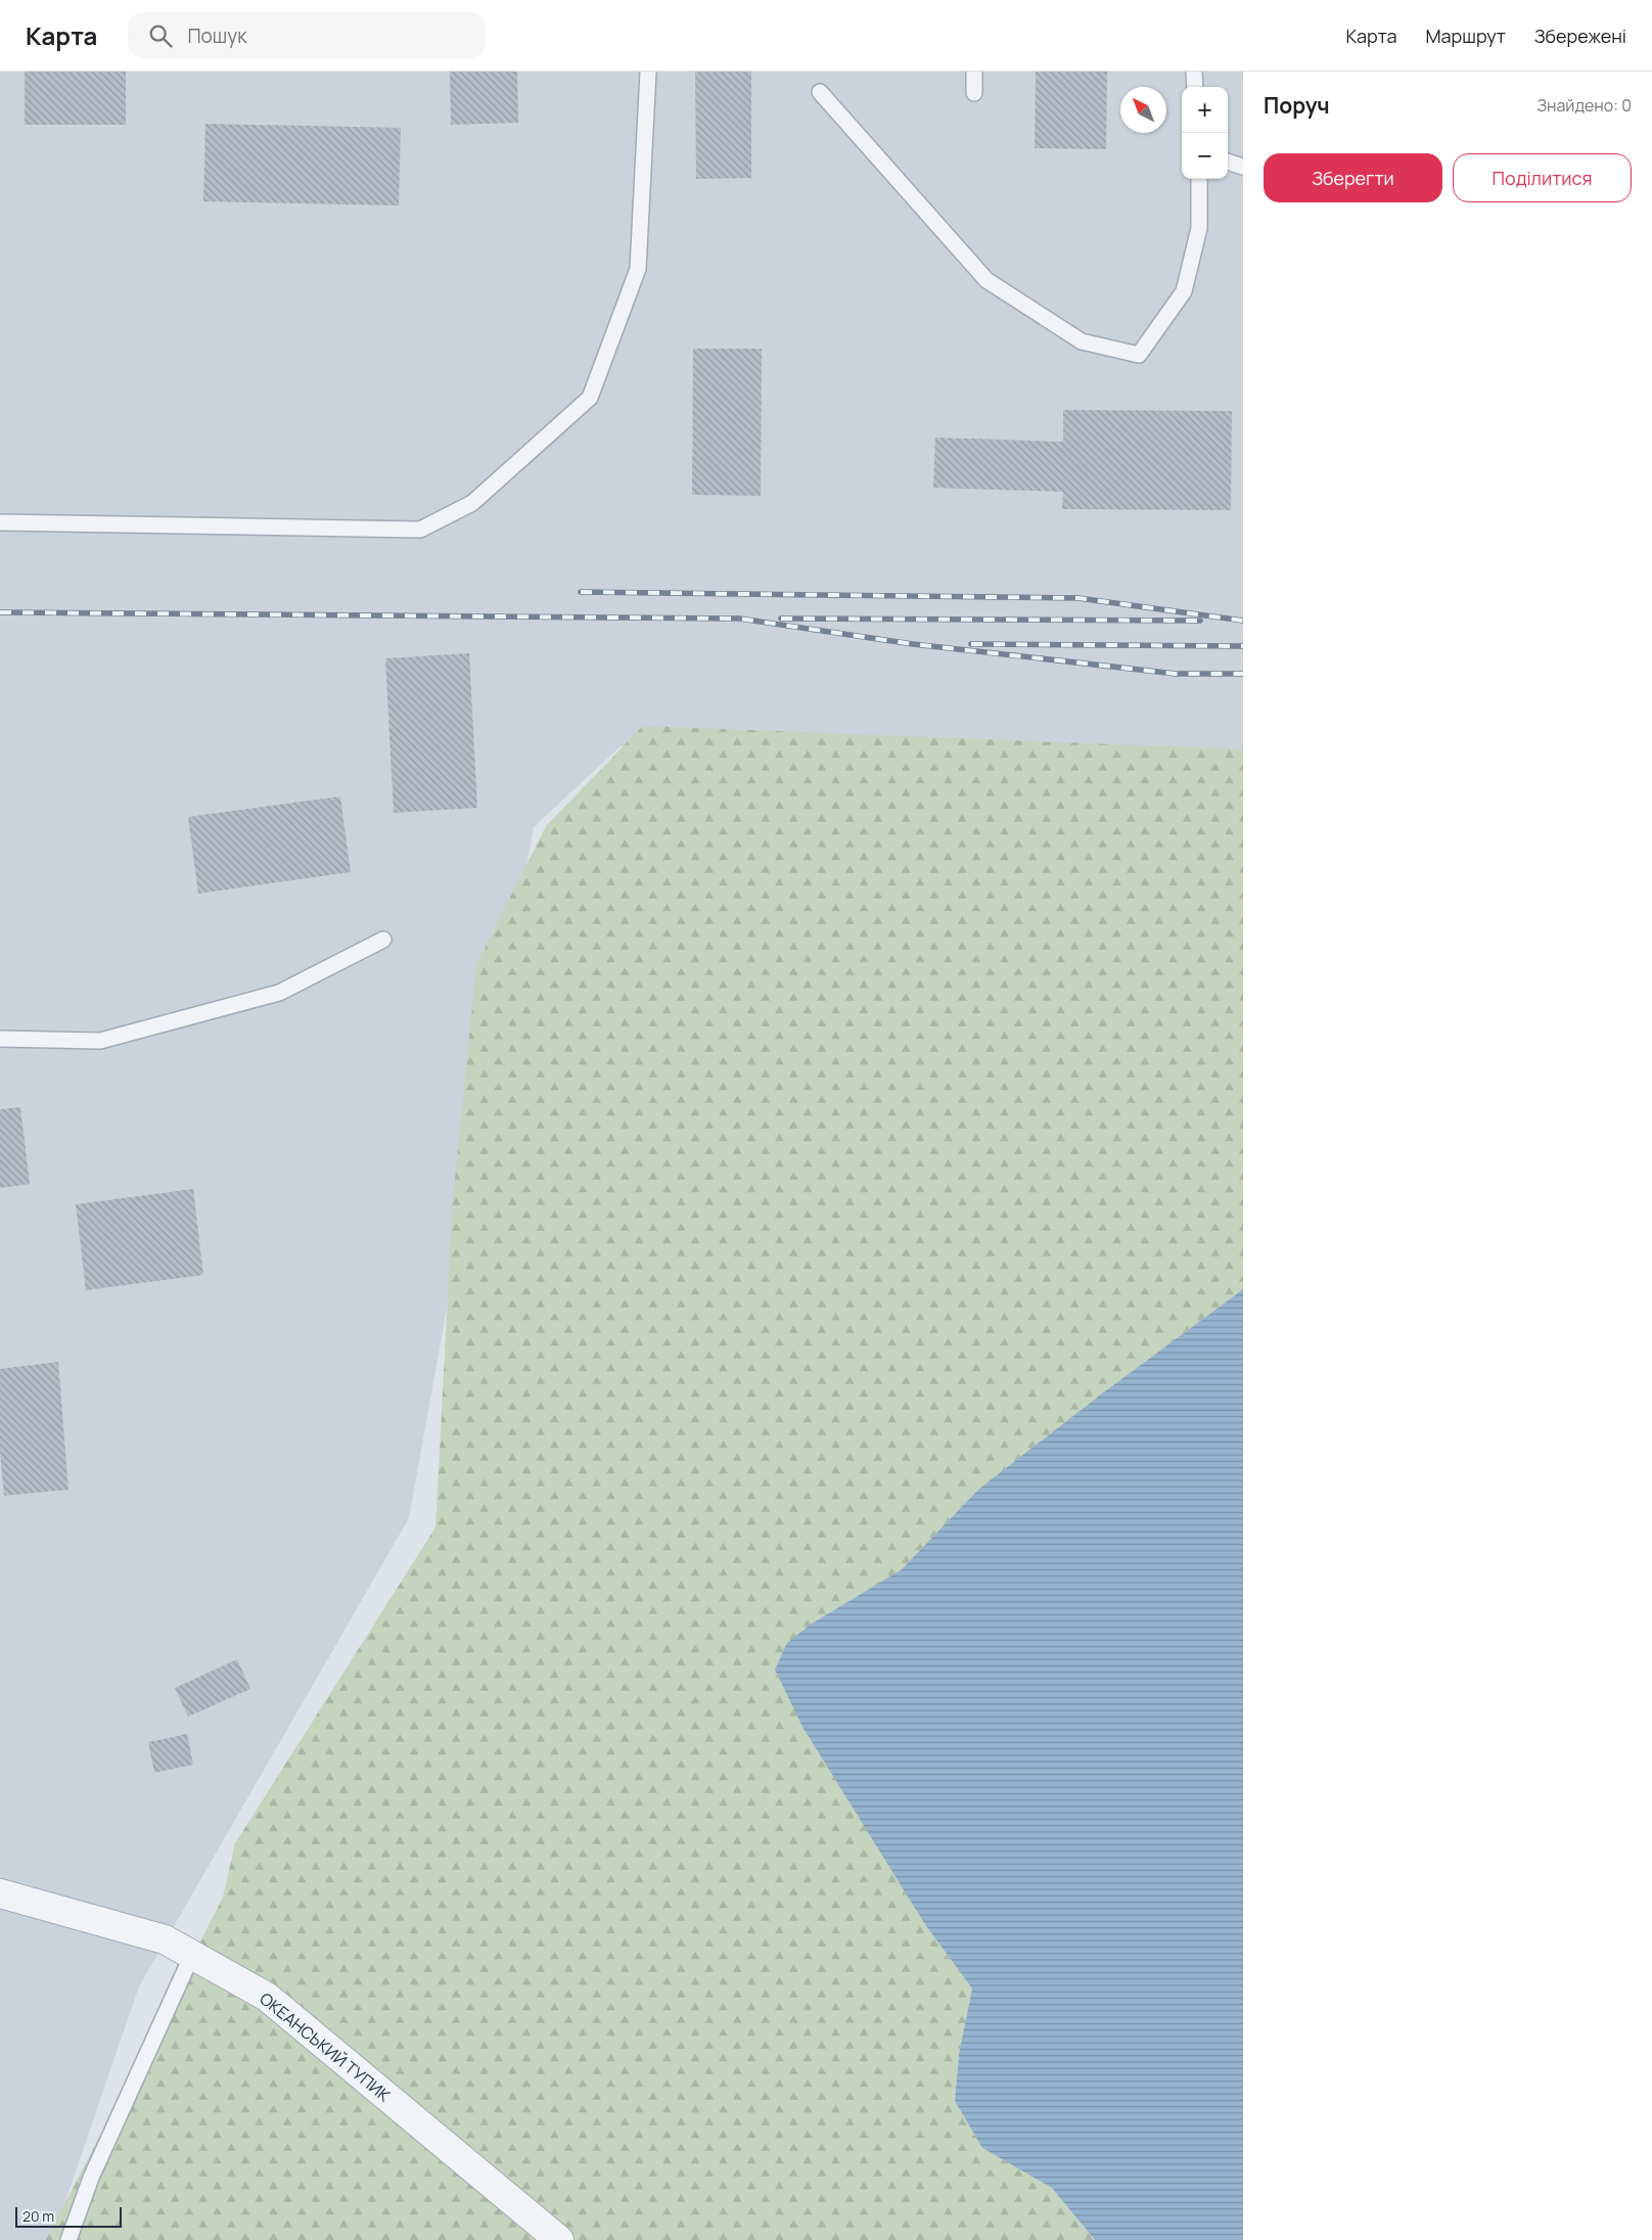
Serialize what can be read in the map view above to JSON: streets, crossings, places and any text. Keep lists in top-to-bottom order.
{
  "streets": {
    "street": ["ОКЕАНСЬКИЙ ТУПИК"]
  },
  "scale_bar": "20 m",
  "north": "top left",
  "page": {
    "header": "Карта",
    "search": "Пошук",
    "nav": ["Карта", "Маршрут", "Збережені"],
    "heading": ["Поруч", "Знайдено: 0"],
    "map_buttons": ["+", "−"],
    "buttons": ["Зберегти", "Поділитися"],
    "scale": "20 m"
  }
}
